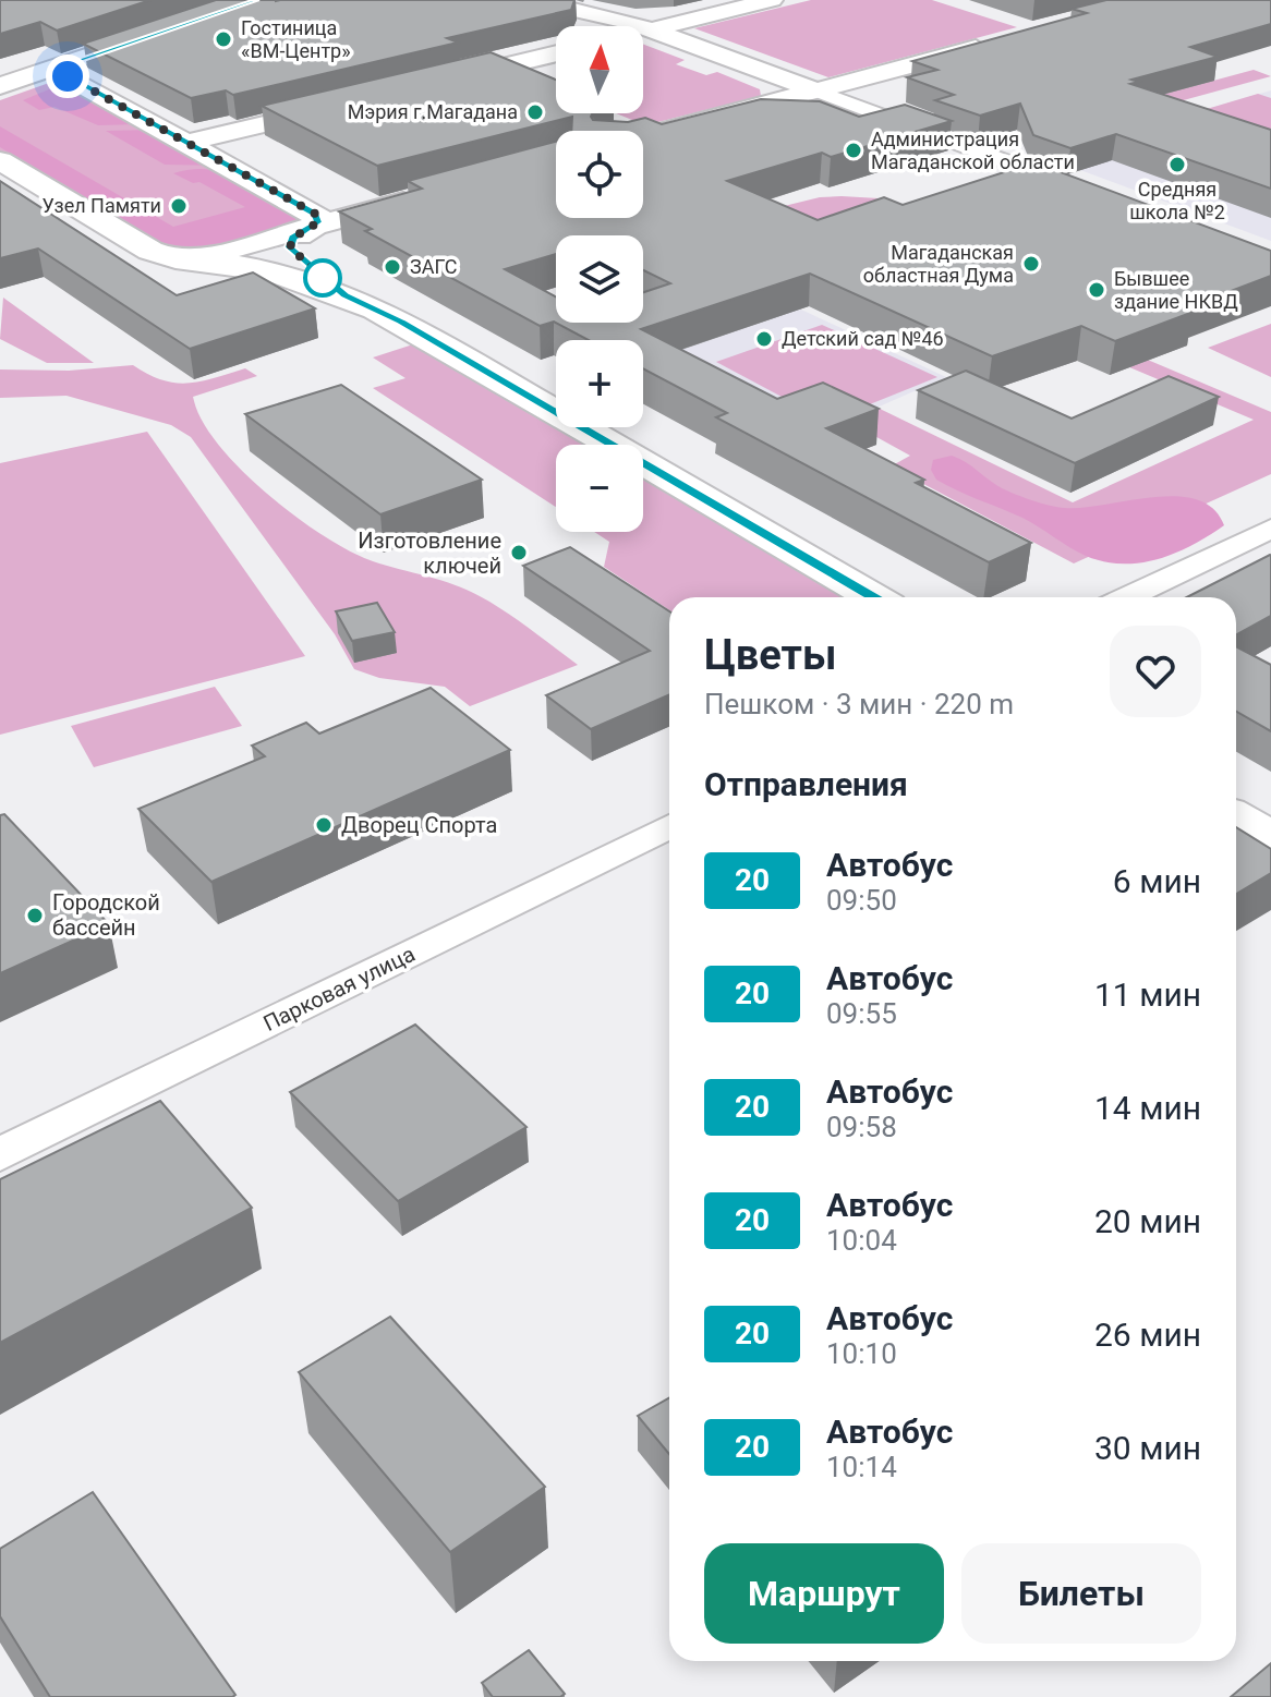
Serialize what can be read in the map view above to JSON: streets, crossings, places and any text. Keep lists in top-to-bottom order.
{
  "streets": {
    "street": ["Парковая улица"]
  },
  "places": [
    "Гостиница «ВМ-Центр»",
    "Мэрия г.Магадана",
    "Администрация Магаданской области",
    "Средняя школа №2",
    "Узел Памяти",
    "Магаданская областная Дума",
    "ЗАГС",
    "Бывшее здание НКВД",
    "Детский сад №46",
    "Изготовление ключей",
    "Дворец Спорта",
    "Городской бассейн"
  ],
  "lines": ["bus line 20"],
  "north": "top",
  "page": {
    "map_buttons": ["+", "−"],
    "heading": [
      ["Цветы", "Пешком · 3 мин · 220 m"],
      "Отправления"
    ],
    "list": [
      {
        "mark": "20",
        "name": "Автобус",
        "note": "09:50",
        "value": "6 мин"
      },
      {
        "mark": "20",
        "name": "Автобус",
        "note": "09:55",
        "value": "11 мин"
      },
      {
        "mark": "20",
        "name": "Автобус",
        "note": "09:58",
        "value": "14 мин"
      },
      {
        "mark": "20",
        "name": "Автобус",
        "note": "10:04",
        "value": "20 мин"
      },
      {
        "mark": "20",
        "name": "Автобус",
        "note": "10:10",
        "value": "26 мин"
      },
      {
        "mark": "20",
        "name": "Автобус",
        "note": "10:14",
        "value": "30 мин"
      }
    ],
    "buttons": ["Маршрут", "Билеты"]
  }
}
